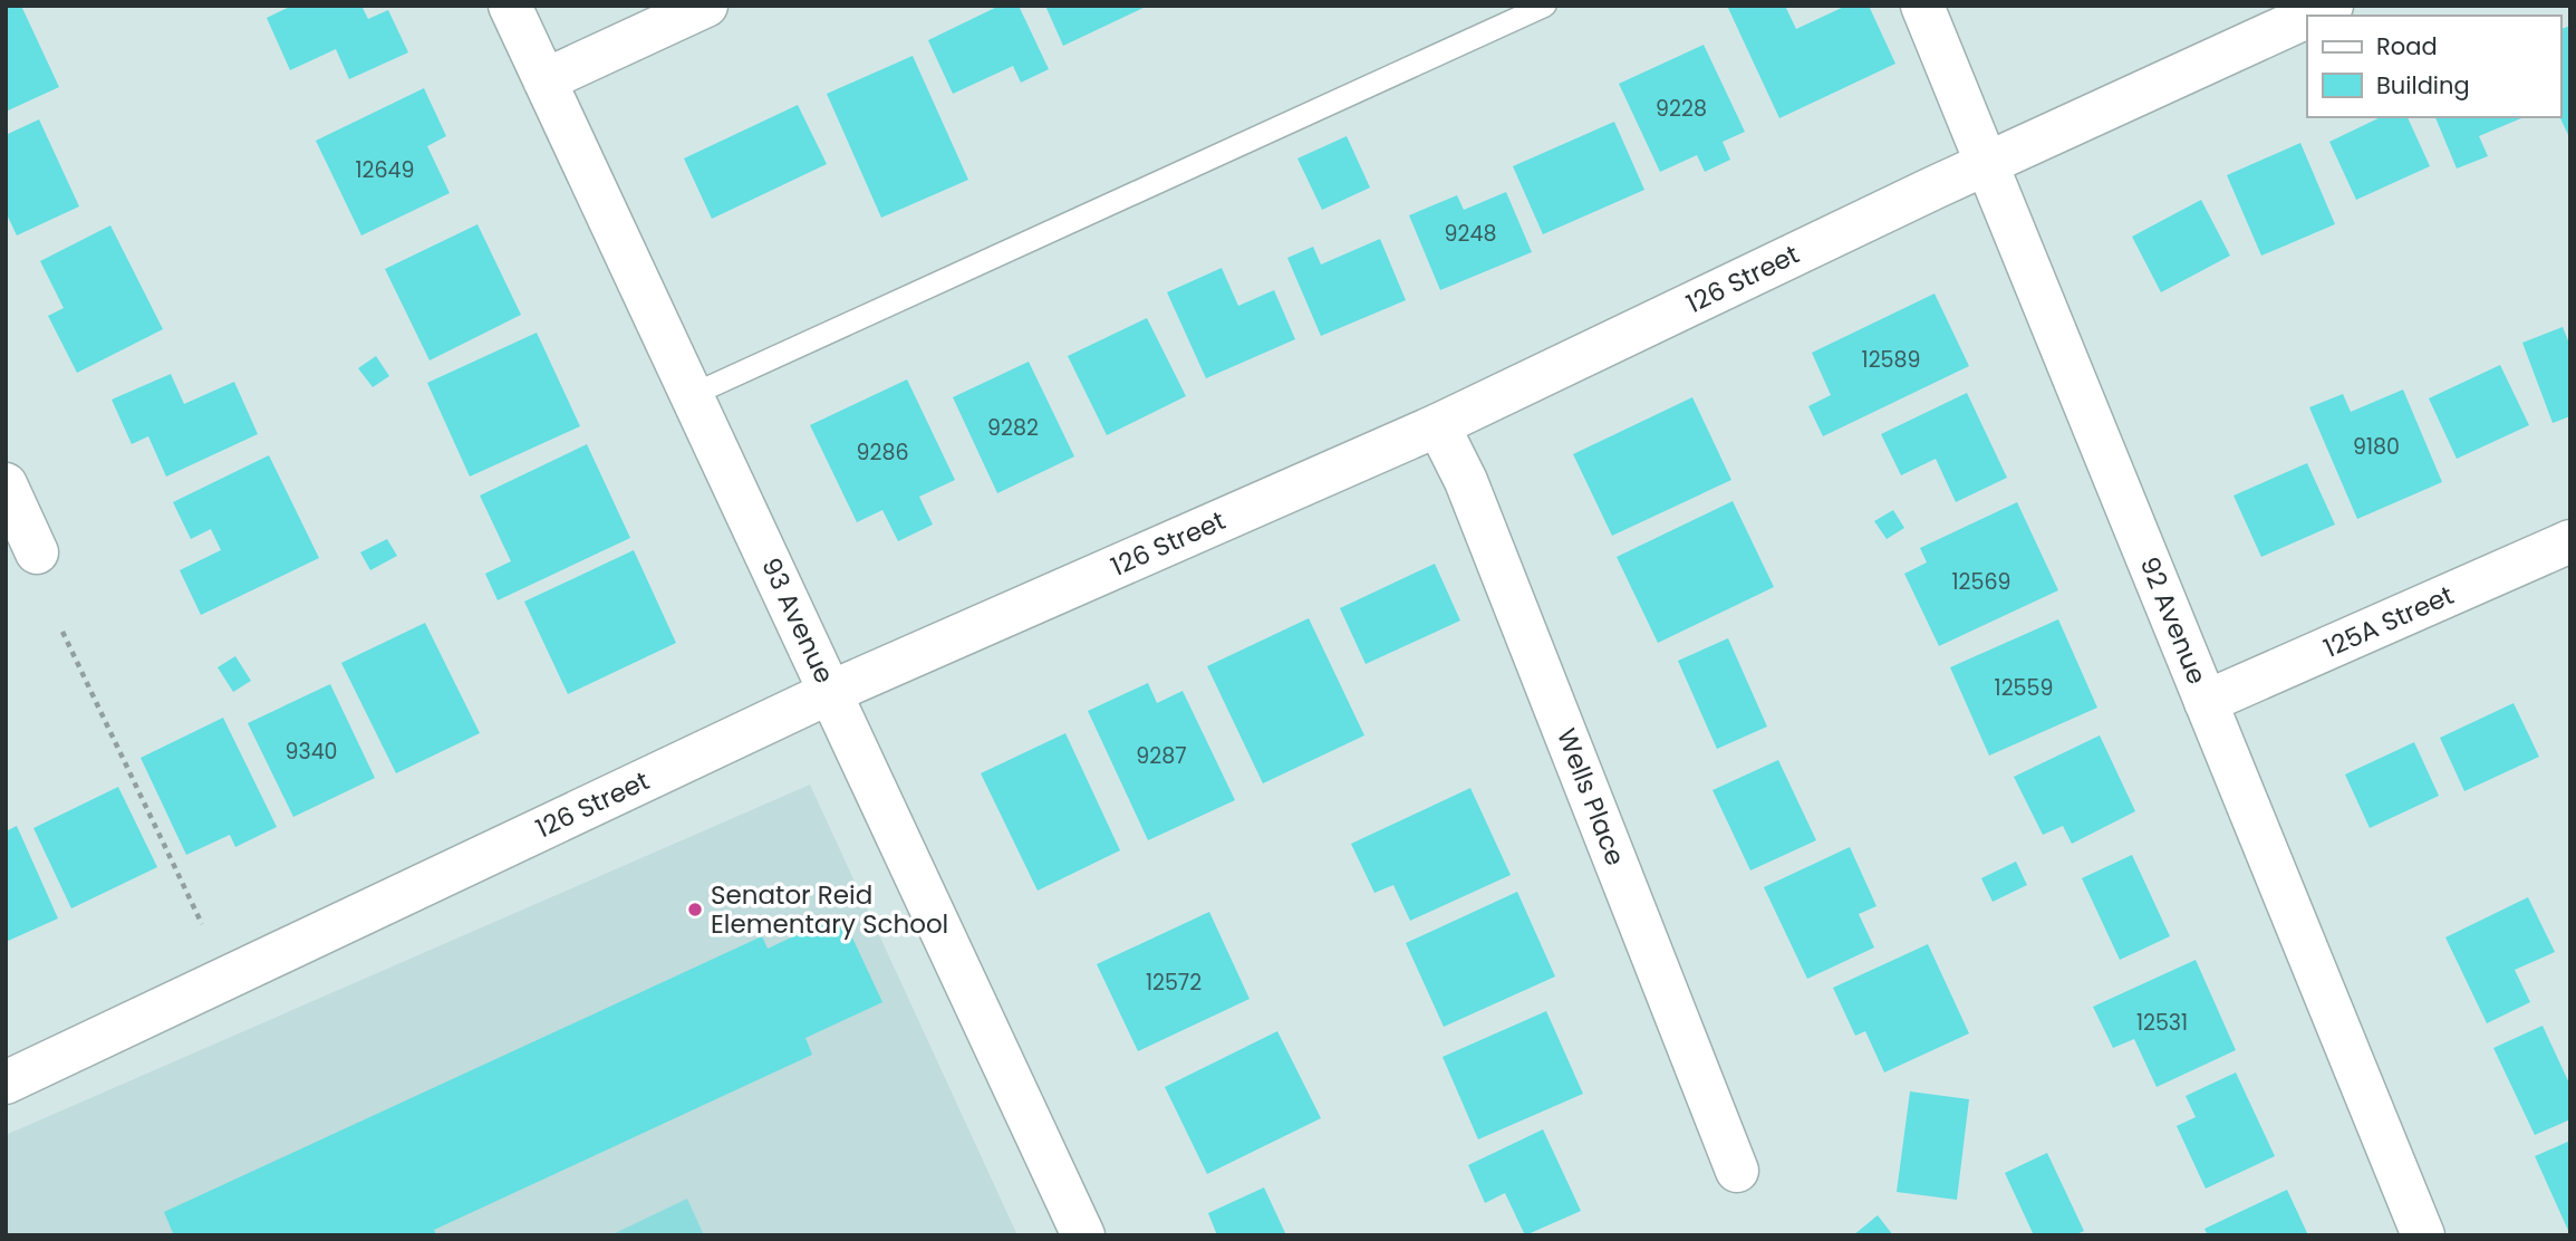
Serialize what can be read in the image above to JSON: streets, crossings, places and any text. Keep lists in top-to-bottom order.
{
  "streets": {
    "street": [
      "126 Street",
      "93 Avenue",
      "92 Avenue",
      "125A Street",
      "Wells Place"
    ]
  },
  "crossings": [
    ["126 Street", "93 Avenue"],
    ["126 Street", "92 Avenue"],
    ["126 Street", "Wells Place"],
    ["92 Avenue", "125A Street"]
  ],
  "places": ["Senator Reid Elementary School"],
  "house_numbers": [
    "9228",
    "12649",
    "9248",
    "12589",
    "9282",
    "9180",
    "9286",
    "12569",
    "12559",
    "9340",
    "9287",
    "12572",
    "12531"
  ],
  "legend": ["Road", "Building"]
}
